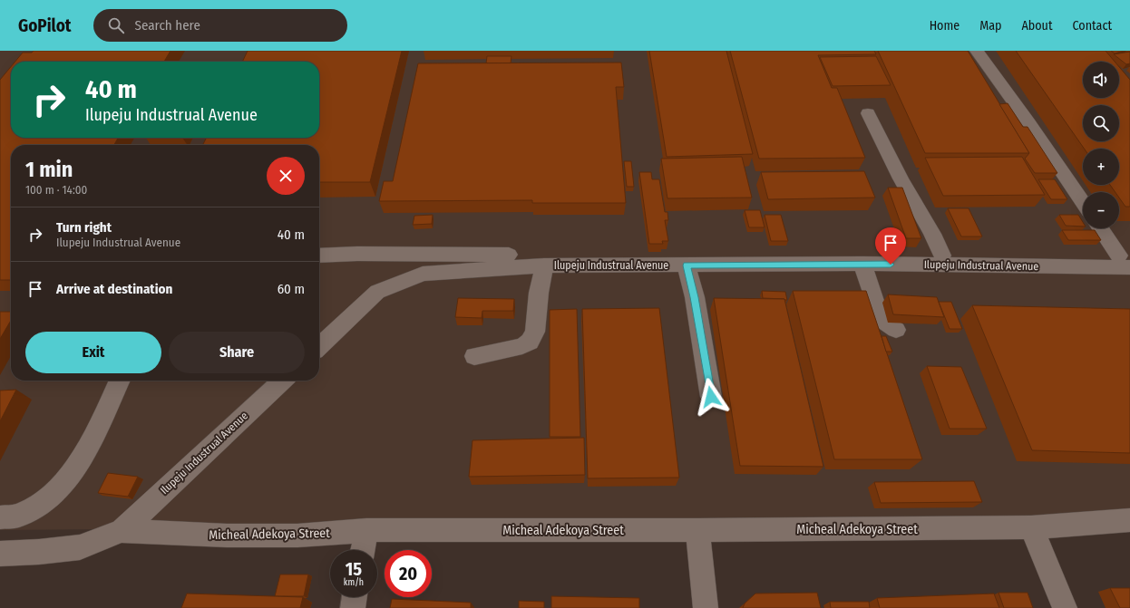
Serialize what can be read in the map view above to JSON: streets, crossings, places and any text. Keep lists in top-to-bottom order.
{
  "streets": {
    "street": ["Ilupeju Industrual Avenue", "Micheal Adekoya Street"]
  },
  "crossings": [
    ["Ilupeju Industrual Avenue", "Micheal Adekoya Street"]
  ],
  "page": {
    "header": "GoPilot",
    "search": "Search here",
    "nav": [
      "Home",
      "Map",
      "About",
      "Contact"
    ],
    "map_buttons": ["+", "−"],
    "turn": ["40 m", "Ilupeju Industrual Avenue"],
    "heading": ["1 min", "100 m · 14:00"],
    "list": [
      {
        "name": "Turn right",
        "note": "Ilupeju Industrual Avenue",
        "value": "40 m"
      },
      {
        "name": "Arrive at destination",
        "value": "60 m"
      }
    ],
    "buttons": ["Exit", "Share"],
    "speed": "15 km/h",
    "limit": "20"
  }
}
